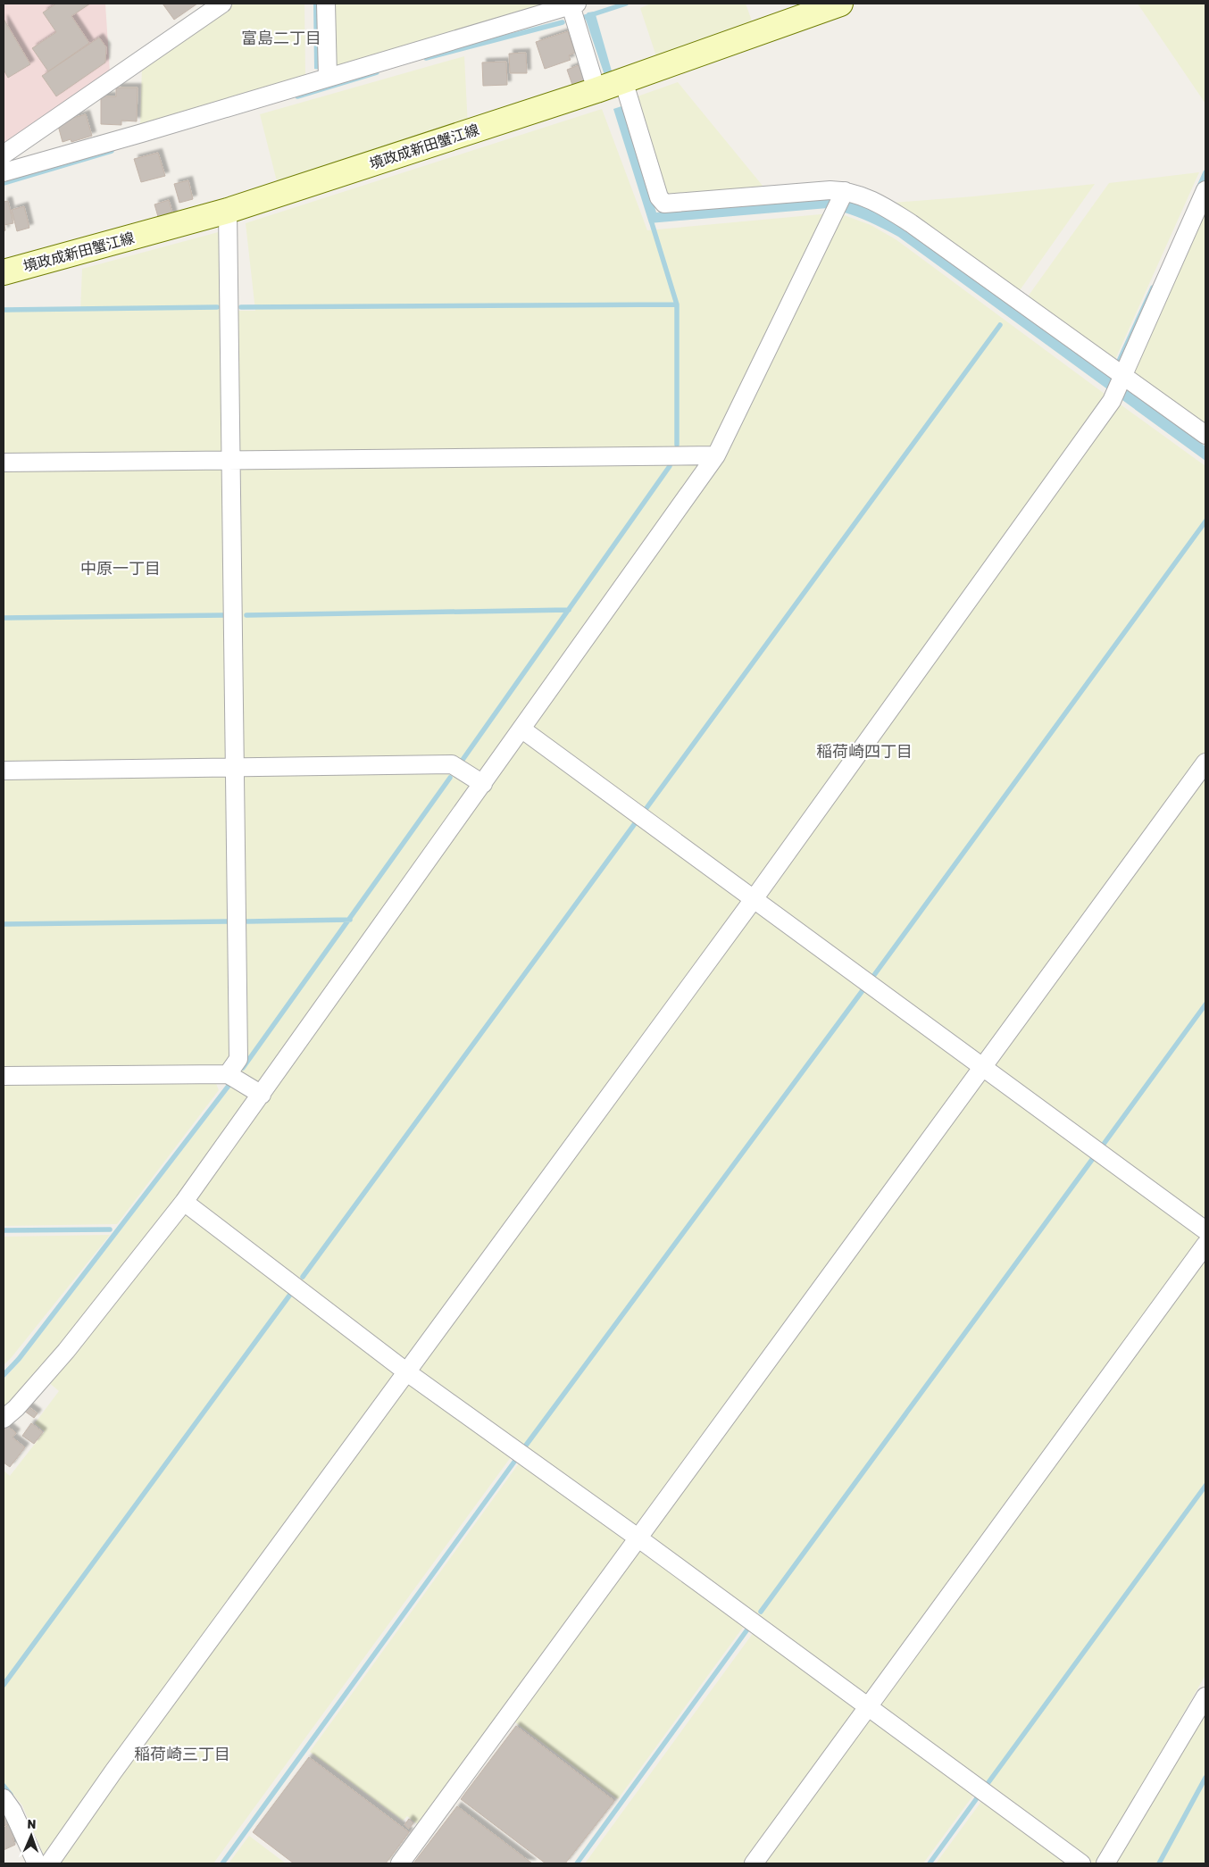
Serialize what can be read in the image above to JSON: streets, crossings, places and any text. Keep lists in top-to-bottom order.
{
  "streets": {
    "main road": ["境政成新田蟹江線"]
  },
  "districts": [
    "富島二丁目",
    "中原一丁目",
    "稲荷崎四丁目",
    "稲荷崎三丁目"
  ],
  "north": "top"
}
